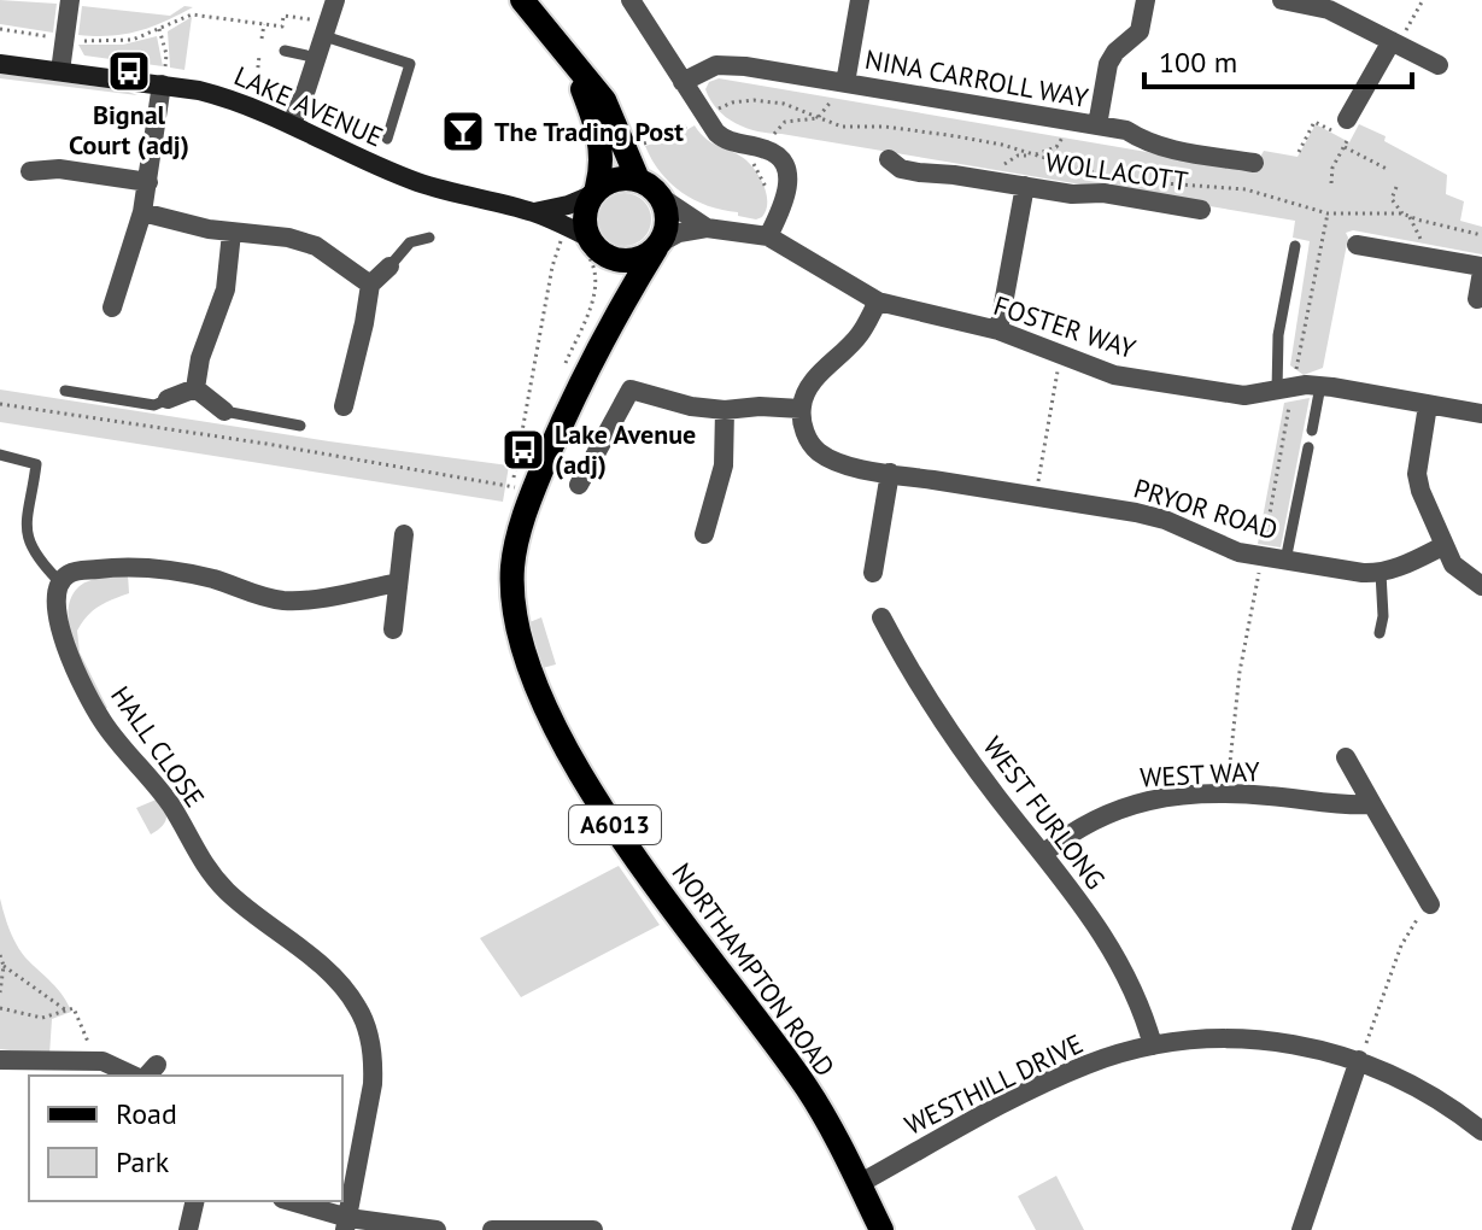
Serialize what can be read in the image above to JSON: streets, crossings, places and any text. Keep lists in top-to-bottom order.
{
  "streets": {
    "main road": ["A6013", "NORTHAMPTON ROAD"],
    "street": [
      "NINA CARROLL WAY",
      "LAKE AVENUE",
      "WOLLACOTT",
      "FOSTER WAY",
      "PRYOR ROAD",
      "HALL CLOSE",
      "WEST WAY",
      "WEST FURLONG",
      "WESTHILL DRIVE"
    ]
  },
  "crossings": [
    ["LAKE AVENUE", "FOSTER WAY"],
    ["LAKE AVENUE", "NORTHAMPTON ROAD"],
    ["WOLLACOTT", "FOSTER WAY"],
    ["FOSTER WAY", "NORTHAMPTON ROAD"],
    ["WEST WAY", "WEST FURLONG"],
    ["WEST FURLONG", "WESTHILL DRIVE"],
    ["NORTHAMPTON ROAD", "WESTHILL DRIVE"]
  ],
  "places": {
    "bus stop": ["Bignal Court (adj)", "Lake Avenue (adj)"],
    "bar": ["The Trading Post"]
  },
  "legend": ["Road", "Park"],
  "scale_bar": "100 m"
}
